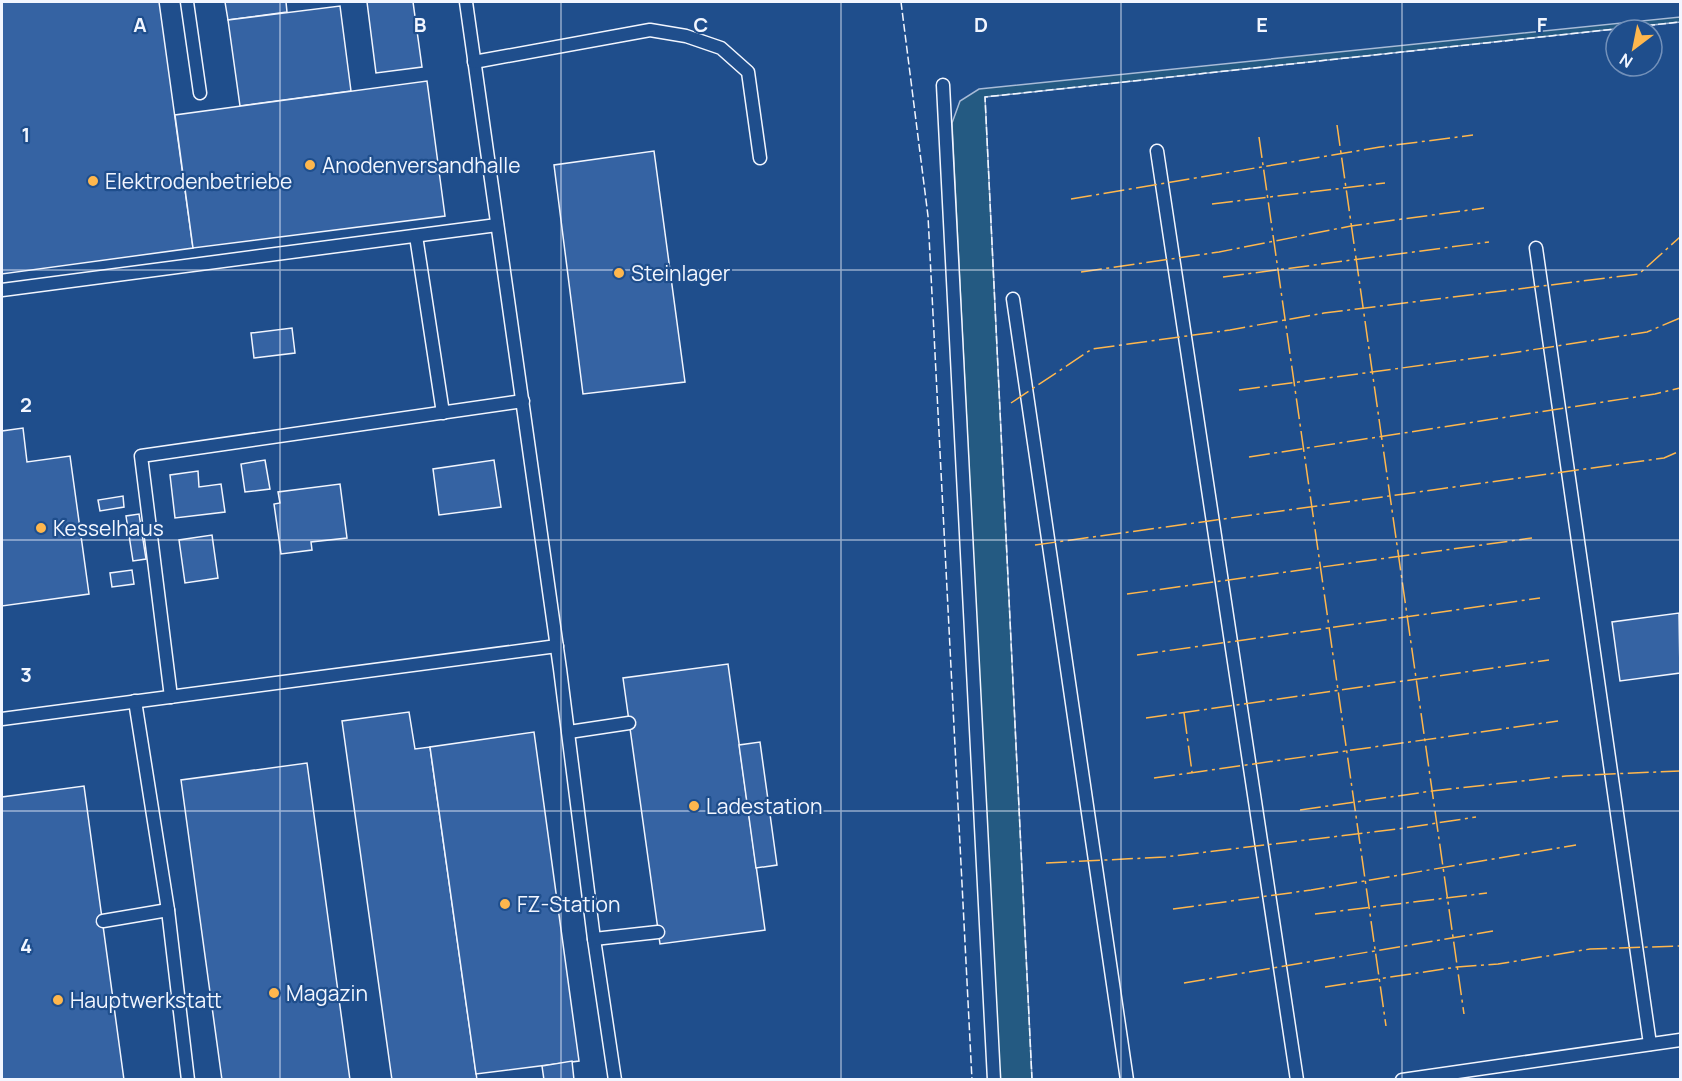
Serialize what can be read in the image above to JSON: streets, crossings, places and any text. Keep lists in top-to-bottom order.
{
  "places": [
    "Anodenversandhalle",
    "Elektrodenbetriebe",
    "Steinlager",
    "Kesselhaus",
    "Ladestation",
    "FZ-Station",
    "Magazin",
    "Hauptwerkstatt"
  ],
  "north": "bottom left",
  "grid": {
    "columns": [
      "A",
      "B",
      "C",
      "D",
      "E",
      "F"
    ],
    "rows": [
      "1",
      "2",
      "3",
      "4"
    ]
  }
}
